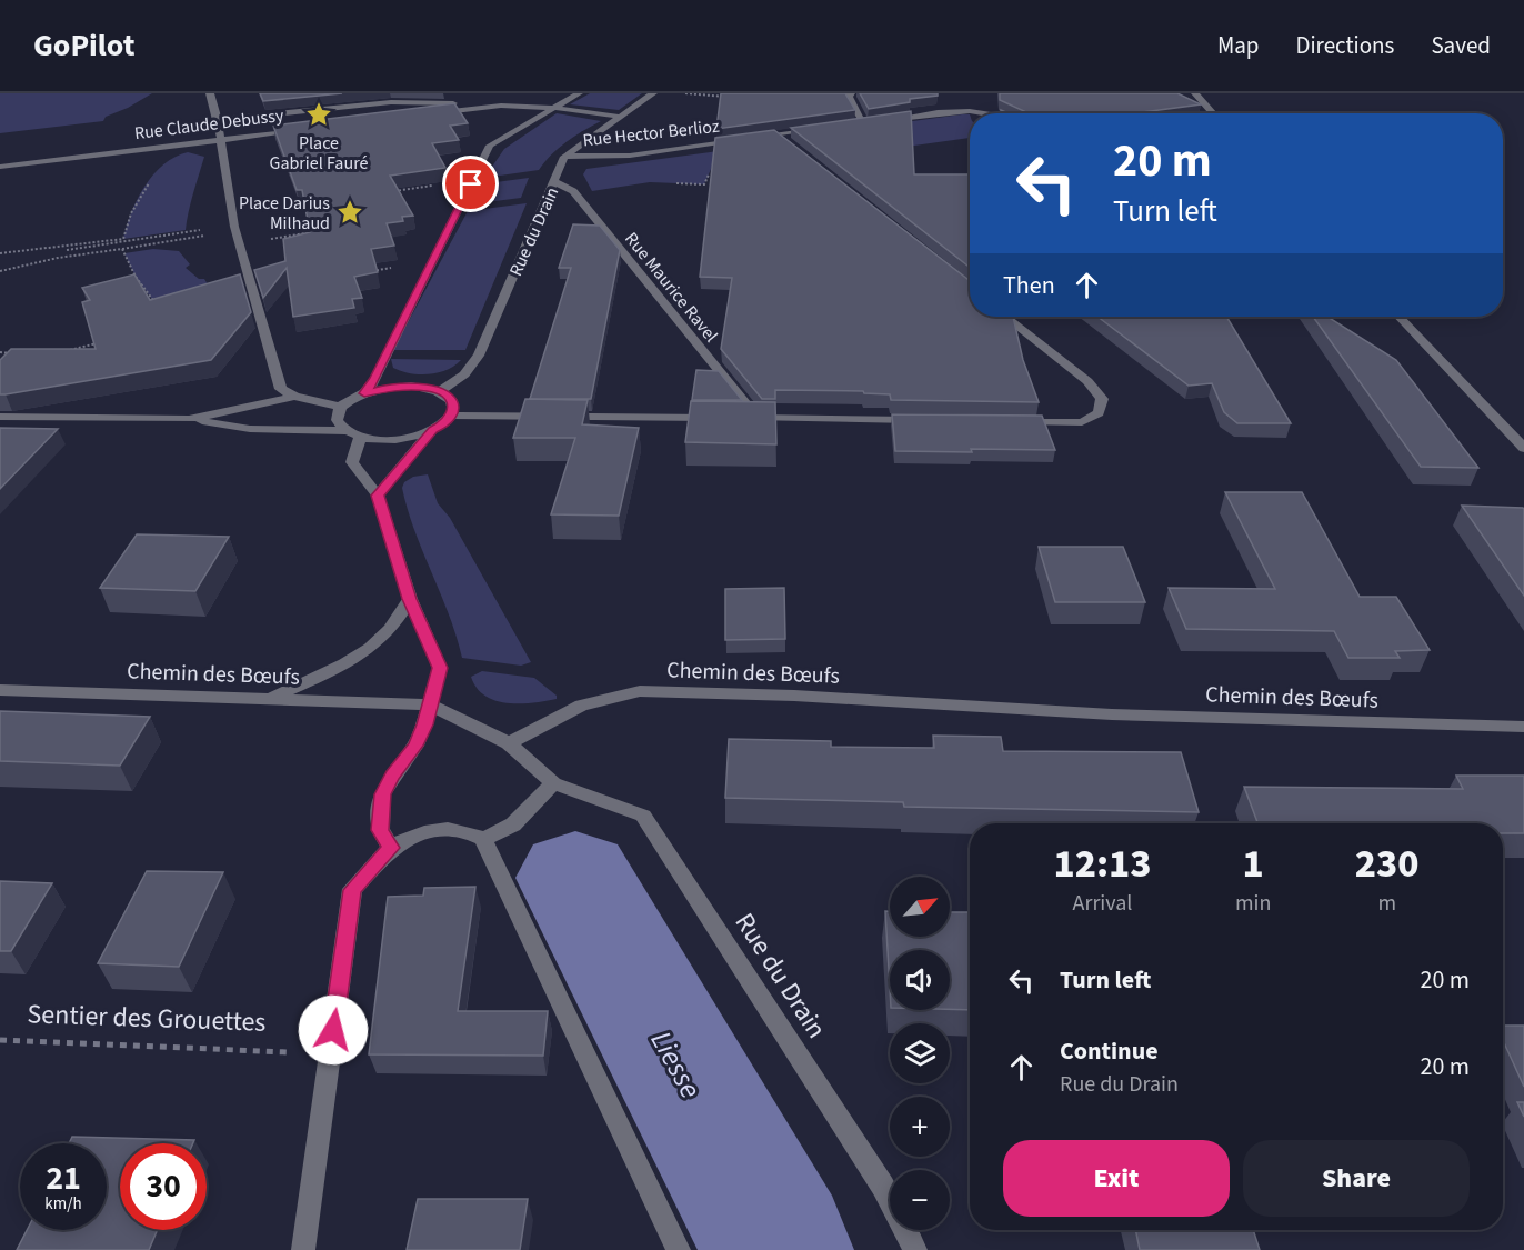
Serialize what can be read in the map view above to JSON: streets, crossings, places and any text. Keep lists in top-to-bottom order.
{
  "streets": {
    "street": [
      "Rue Claude Debussy",
      "Rue Hector Berlioz",
      "Rue du Drain",
      "Rue Maurice Ravel",
      "Chemin des Bœufs"
    ],
    "path": ["Sentier des Grouettes"]
  },
  "crossings": [
    ["Rue Hector Berlioz", "Rue du Drain"],
    ["Rue du Drain", "Rue Maurice Ravel"]
  ],
  "water": ["Liesse"],
  "places": {
    "place": ["Place Gabriel Fauré", "Place Darius Milhaud"]
  },
  "north": "top right",
  "page": {
    "header": "GoPilot",
    "nav": ["Map", "Directions", "Saved"],
    "turn": ["20 m", "Turn left"],
    "then": "Then",
    "eta": [
      "12:13",
      "Arrival",
      "1",
      "min",
      "230",
      "m"
    ],
    "map_buttons": ["+", "−"],
    "list": [
      {
        "name": "Turn left",
        "value": "20 m"
      },
      {
        "name": "Continue",
        "note": "Rue du Drain",
        "value": "20 m"
      }
    ],
    "buttons": ["Exit", "Share"],
    "speed": "21 km/h",
    "limit": "30"
  }
}
